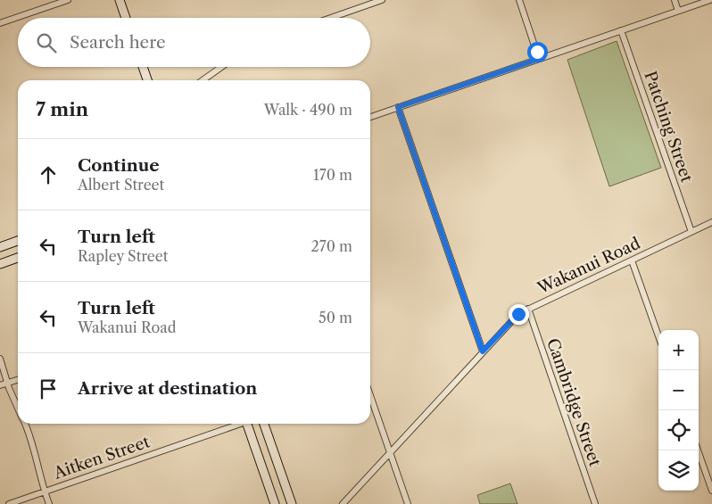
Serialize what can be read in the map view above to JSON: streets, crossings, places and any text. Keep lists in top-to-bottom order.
{
  "streets": {
    "street": [
      "Patching Street",
      "Wakanui Road",
      "Cambridge Street",
      "Aitken Street"
    ]
  },
  "crossings": [
    ["Patching Street", "Wakanui Road"],
    ["Wakanui Road", "Cambridge Street"]
  ],
  "page": {
    "search": "Search here",
    "heading": ["7 min", "Walk · 490 m"],
    "list": [
      ["Continue", "Albert Street", "170 m"],
      ["Turn left", "Rapley Street", "270 m"],
      ["Turn left", "Wakanui Road", "50 m"],
      "Arrive at destination"
    ],
    "map_buttons": ["+", "−"]
  }
}
